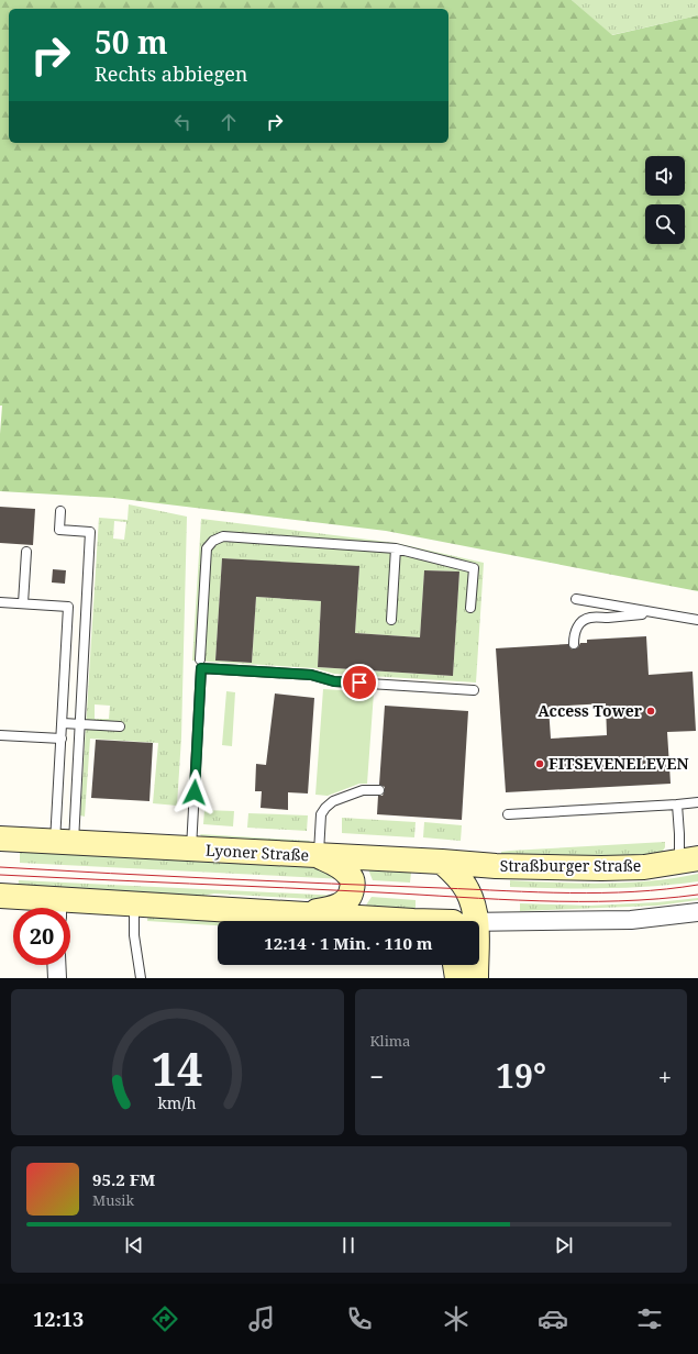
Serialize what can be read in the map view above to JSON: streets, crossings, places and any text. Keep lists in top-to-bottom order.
{
  "streets": {
    "main road": ["Lyoner Straße", "Straßburger Straße"]
  },
  "crossings": [
    ["Lyoner Straße", "Straßburger Straße"]
  ],
  "places": ["Access Tower", "FITSEVENELEVEN"],
  "page": {
    "turn": ["50 m", "Rechts abbiegen"],
    "limit": "20",
    "trip": "12:14 · 1 Min. · 110 m",
    "tile": "Klima",
    "heat": ["−", "19°", "+"],
    "song": ["95.2 FM", "Musik"],
    "tabs": "12:13",
    "gauge": ["14", "km/h"]
  }
}
